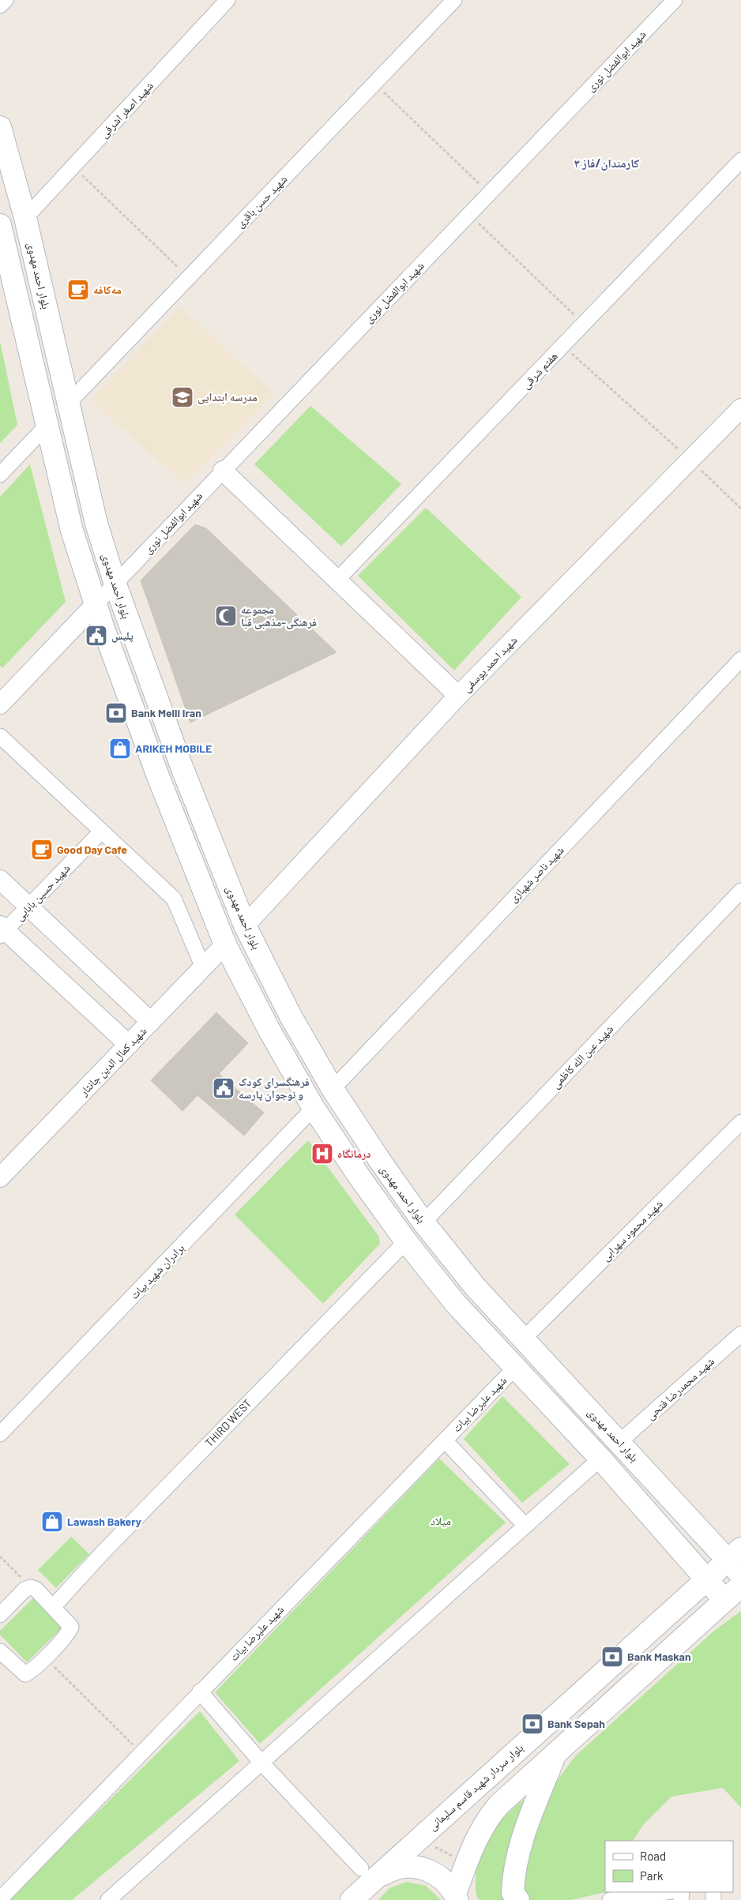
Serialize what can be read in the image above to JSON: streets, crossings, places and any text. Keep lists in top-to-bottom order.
{
  "streets": {
    "main road": ["بلوار احمد مهدوی", "بلوار سردار شهید قاسم سلیمانی"],
    "street": [
      "شهید ابوالفضل نوری",
      "شهید اصغر اشرفی",
      "شهید حسن باقری",
      "هفتم شرقی",
      "شهید احمد یوسفی",
      "شهید ناصر شهبازی",
      "شهید حسین بابایی",
      "شهید عین الله کاظمی",
      "شهید کمال الدین جانثار",
      "شهید محمود سهرابی",
      "برادران شهید بیات",
      "شهید محمدرضا فتحی",
      "شهید علیرضا بیات",
      "THIRD WEST"
    ]
  },
  "crossings": [
    ["شهید ابوالفضل نوری", "بلوار احمد مهدوی"],
    ["شهید اصغر اشرفی", "بلوار احمد مهدوی"],
    ["شهید حسن باقری", "بلوار احمد مهدوی"],
    ["بلوار احمد مهدوی", "شهید احمد یوسفی"],
    ["بلوار احمد مهدوی", "شهید ناصر شهبازی"],
    ["بلوار احمد مهدوی", "شهید عین الله کاظمی"],
    ["بلوار احمد مهدوی", "شهید محمود سهرابی"],
    ["بلوار احمد مهدوی", "شهید محمدرضا فتحی"],
    ["بلوار احمد مهدوی", "بلوار سردار شهید قاسم سلیمانی"]
  ],
  "districts": ["کارمندان/فاز ۳"],
  "parks": ["میلاد"],
  "places": {
    "cafe": ["مه‌کافه", "Good Day Cafe"],
    "school or university": ["مدرسه ابتدایی"],
    "mosque": ["مجموعه فرهنگی-مذهبی قبا"],
    "public building": ["پلیس", "فرهنگسرای کودک و نوجوان پارسه"],
    "bank": ["Bank Melli Iran", "Bank Maskan", "Bank Sepah"],
    "shop": ["ARIKEH MOBILE", "Lawash Bakery"],
    "hospital": ["درمانگاه"]
  },
  "legend": ["Road", "Park"]
}
